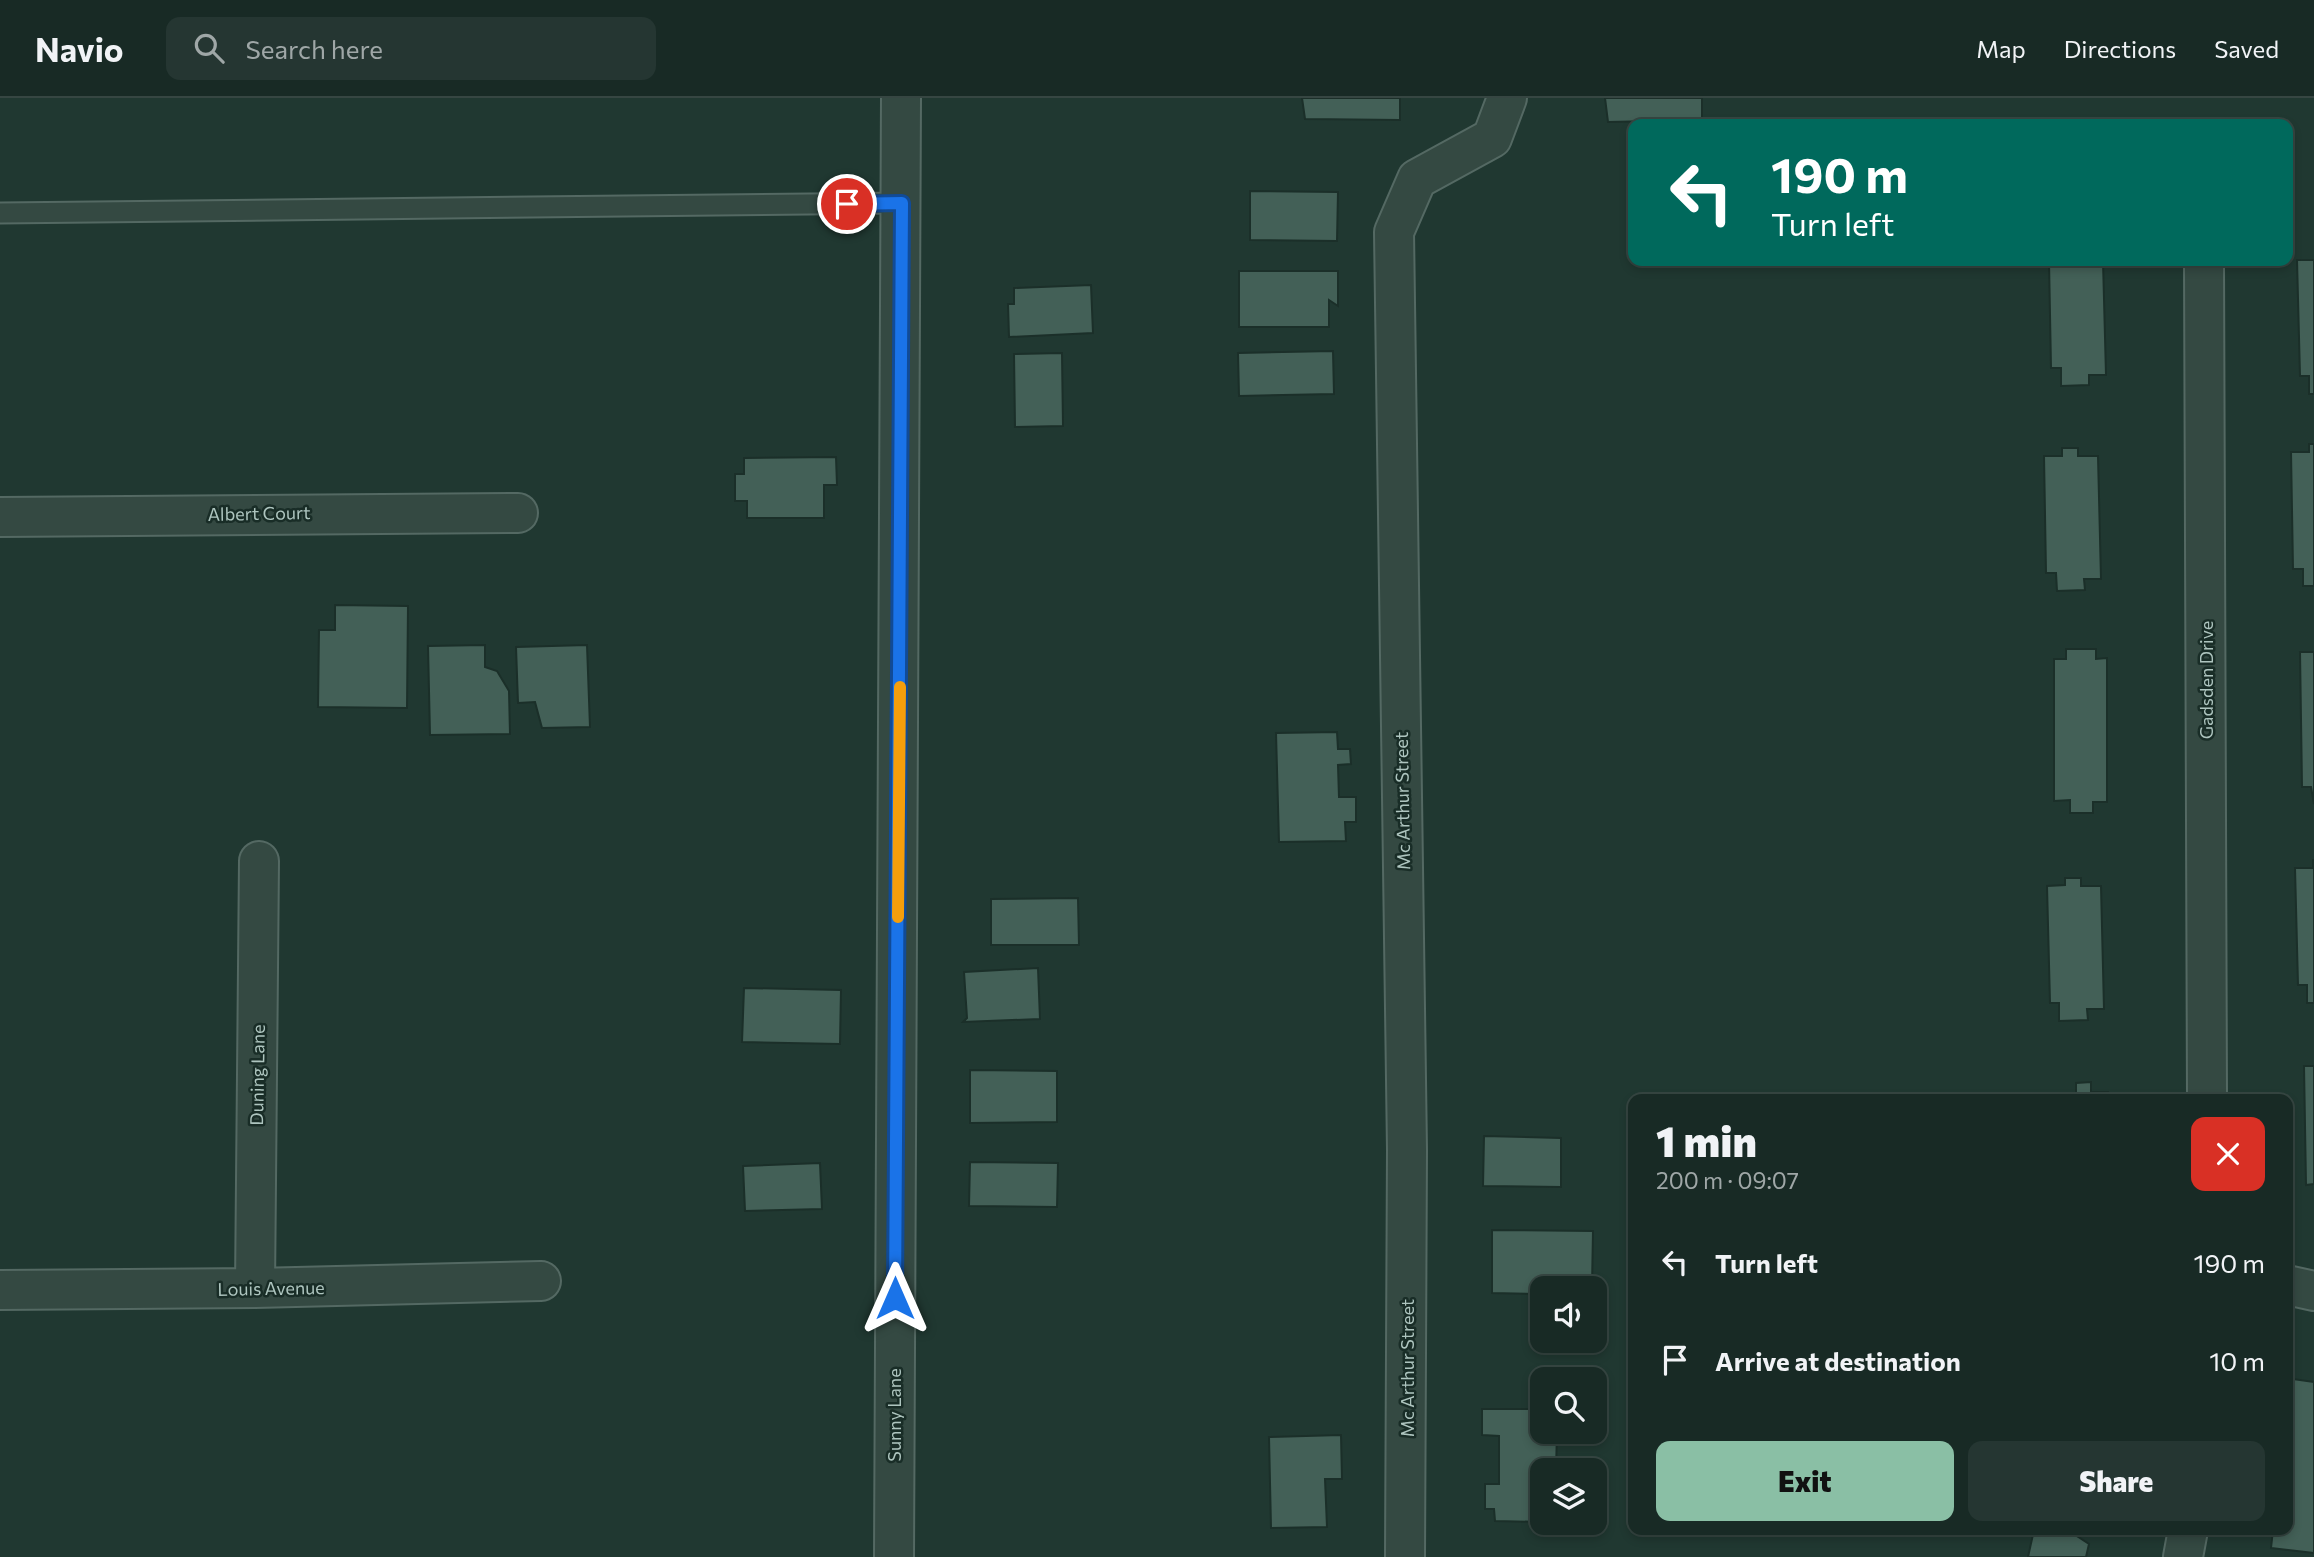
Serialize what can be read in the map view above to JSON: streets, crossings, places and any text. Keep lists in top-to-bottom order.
{
  "streets": {
    "street": [
      "Albert Court",
      "Gadsden Drive",
      "Mc Arthur Street",
      "Duning Lane",
      "Louis Avenue",
      "Sunny Lane"
    ]
  },
  "crossings": [
    ["Duning Lane", "Louis Avenue"]
  ],
  "page": {
    "header": "Navio",
    "search": "Search here",
    "nav": ["Map", "Directions", "Saved"],
    "turn": ["190 m", "Turn left"],
    "heading": ["1 min", "200 m · 09:07"],
    "list": [
      {
        "name": "Turn left",
        "value": "190 m"
      },
      {
        "name": "Arrive at destination",
        "value": "10 m"
      }
    ],
    "buttons": ["Exit", "Share"]
  }
}
